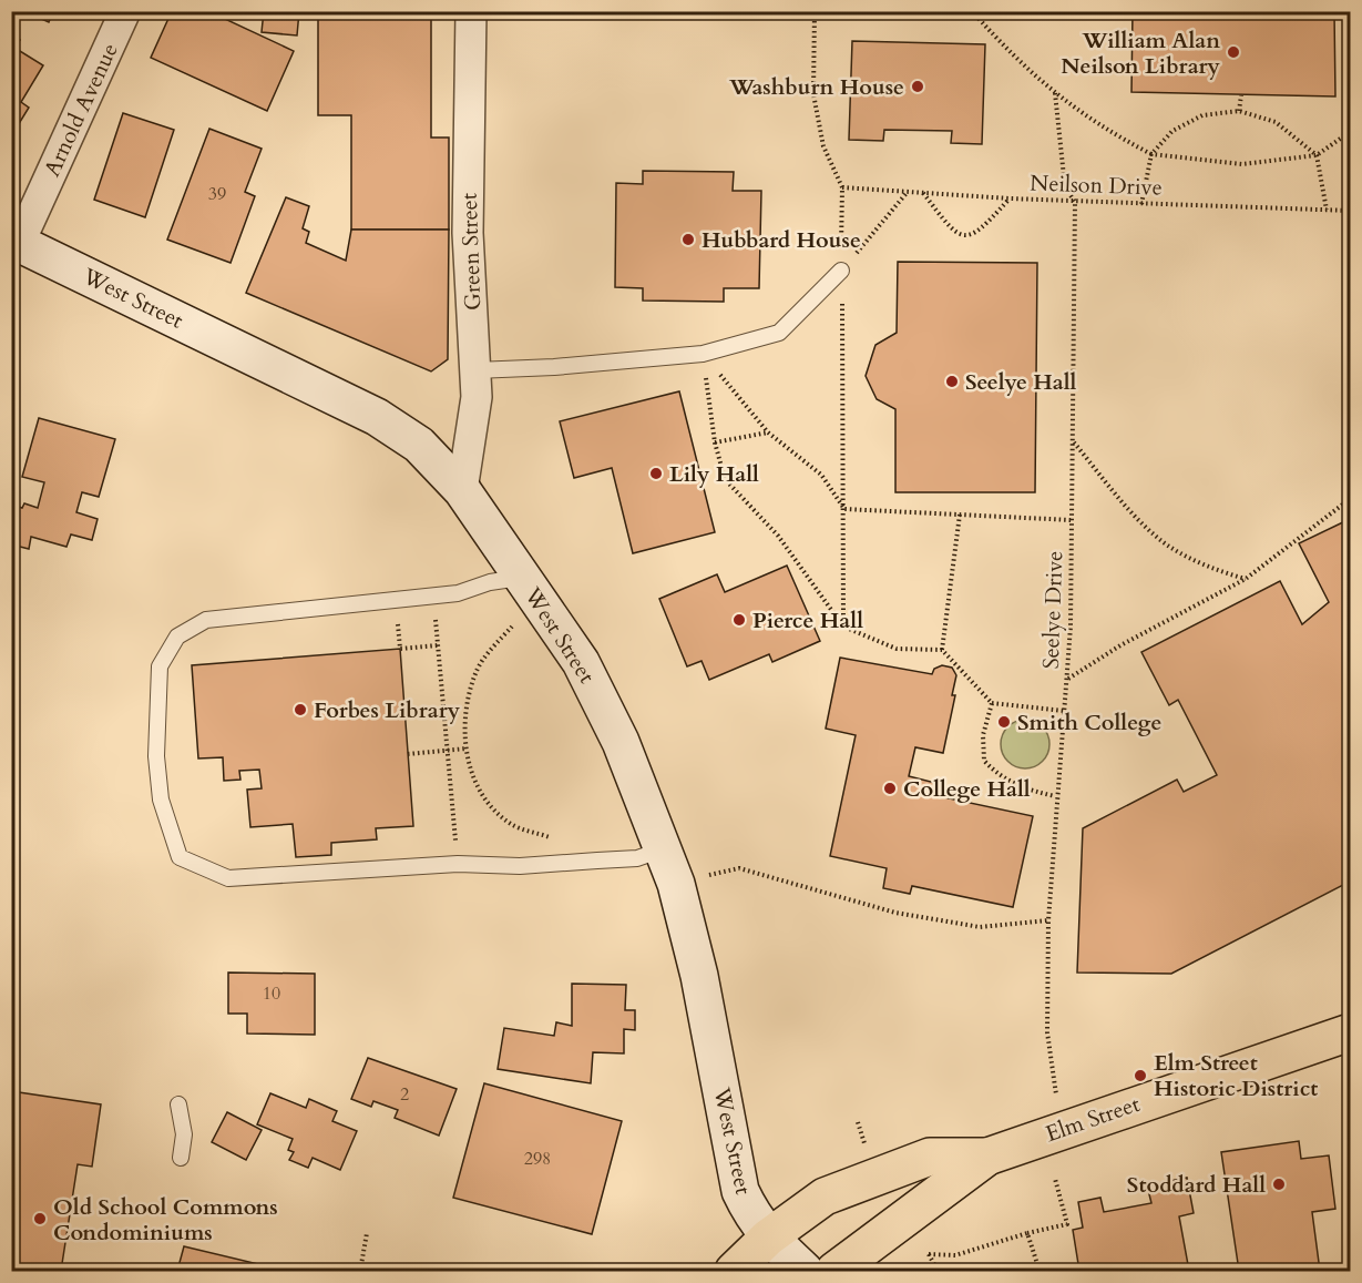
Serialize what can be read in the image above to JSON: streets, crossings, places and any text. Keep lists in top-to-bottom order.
{
  "streets": {
    "highway": ["Elm Street"],
    "main road": ["West Street"],
    "street": ["Arnold Avenue", "Green Street"],
    "path": ["Neilson Drive", "Seelye Drive"]
  },
  "crossings": [
    ["Arnold Avenue", "West Street"],
    ["Neilson Drive", "Seelye Drive"],
    ["Green Street", "West Street"],
    ["West Street", "Elm Street"],
    ["Seelye Drive", "Elm Street"]
  ],
  "places": [
    "William Alan Neilson Library",
    "Washburn House",
    "Hubbard House",
    "Seelye Hall",
    "Lily Hall",
    "Pierce Hall",
    "Forbes Library",
    "Smith College",
    "College Hall",
    "Elm Street Historic District",
    "Stoddard Hall",
    "Old School Commons Condominiums"
  ],
  "house_numbers": [
    "39",
    "10",
    "2",
    "298"
  ]
}
